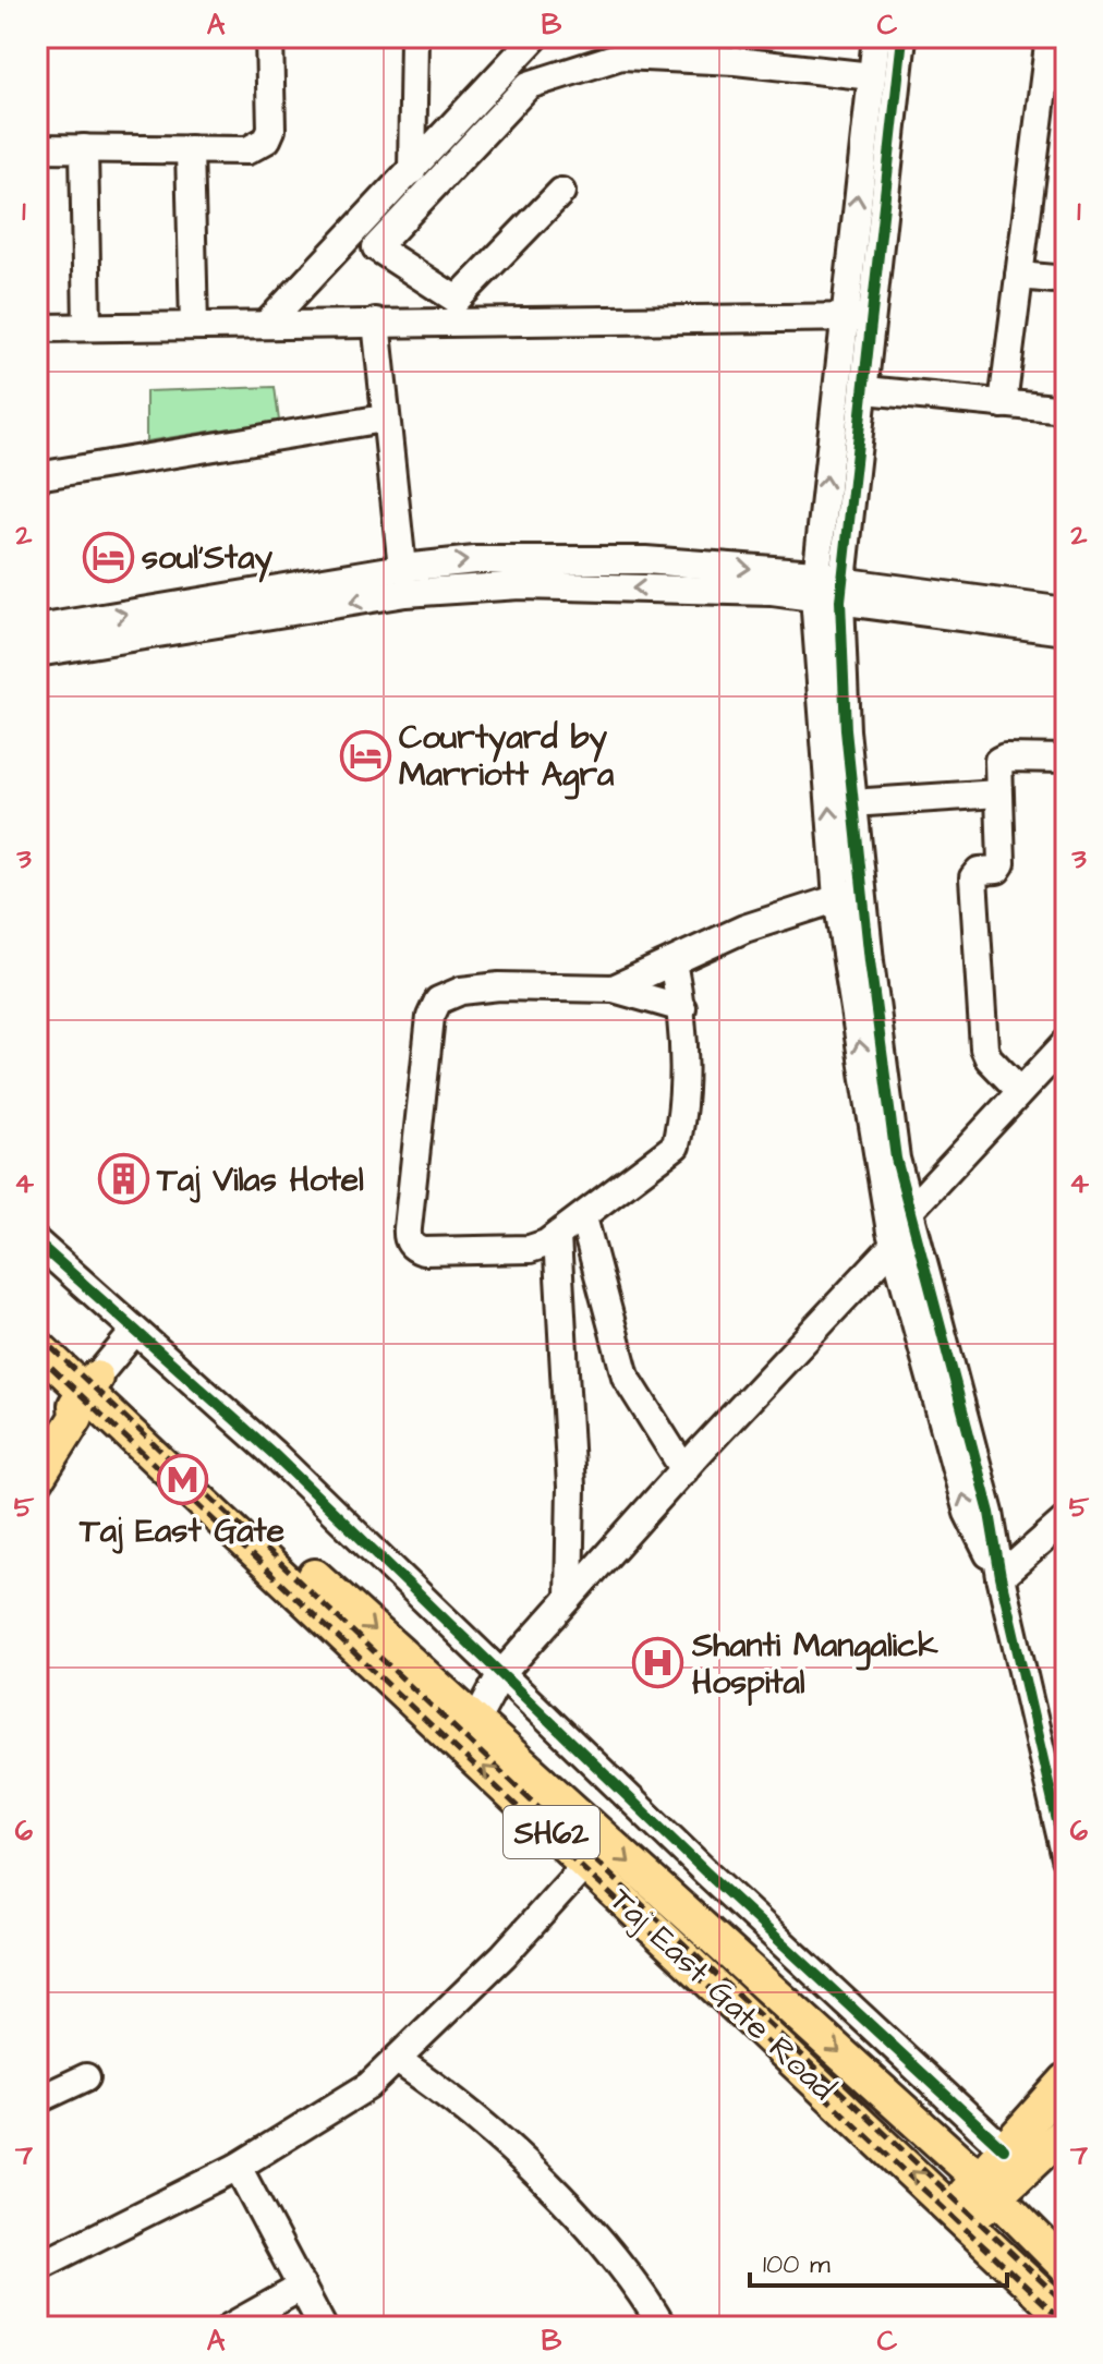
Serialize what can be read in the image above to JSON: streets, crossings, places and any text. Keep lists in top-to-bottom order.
{
  "streets": {
    "main road": ["SH62", "Taj East Gate Road"]
  },
  "crossings": [
    ["SH62", "Taj East Gate Road"]
  ],
  "places": {
    "hotel": ["soul'Stay", "Courtyard by Marriott Agra"],
    "building": ["Taj Vilas Hotel"],
    "metro station": ["Taj East Gate"],
    "hospital": ["Shanti Mangalick Hospital"]
  },
  "scale_bar": "100 m",
  "grid": {
    "columns": ["A", "B", "C"],
    "rows": [
      "1",
      "2",
      "3",
      "4",
      "5",
      "6",
      "7"
    ]
  }
}
